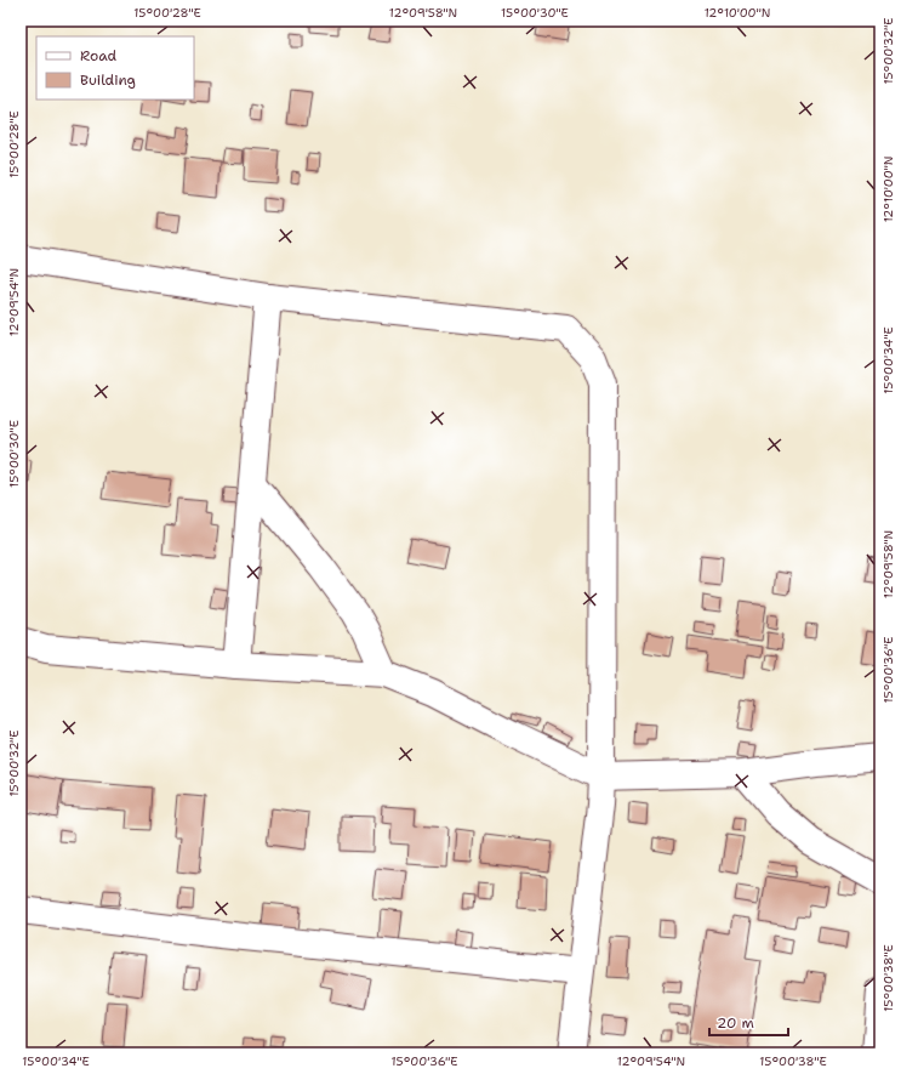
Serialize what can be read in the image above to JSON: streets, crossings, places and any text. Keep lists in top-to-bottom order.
{
  "legend": ["Road", "Building"],
  "scale_bar": "20 m",
  "coordinates": [
    "15°00'28\"E",
    "12°09'58\"N",
    "15°00'30\"E",
    "12°10'00\"N",
    "15°00'32\"E",
    "12°09'54\"N",
    "15°00'34\"E",
    "15°00'36\"E",
    "15°00'38\"E"
  ]
}
